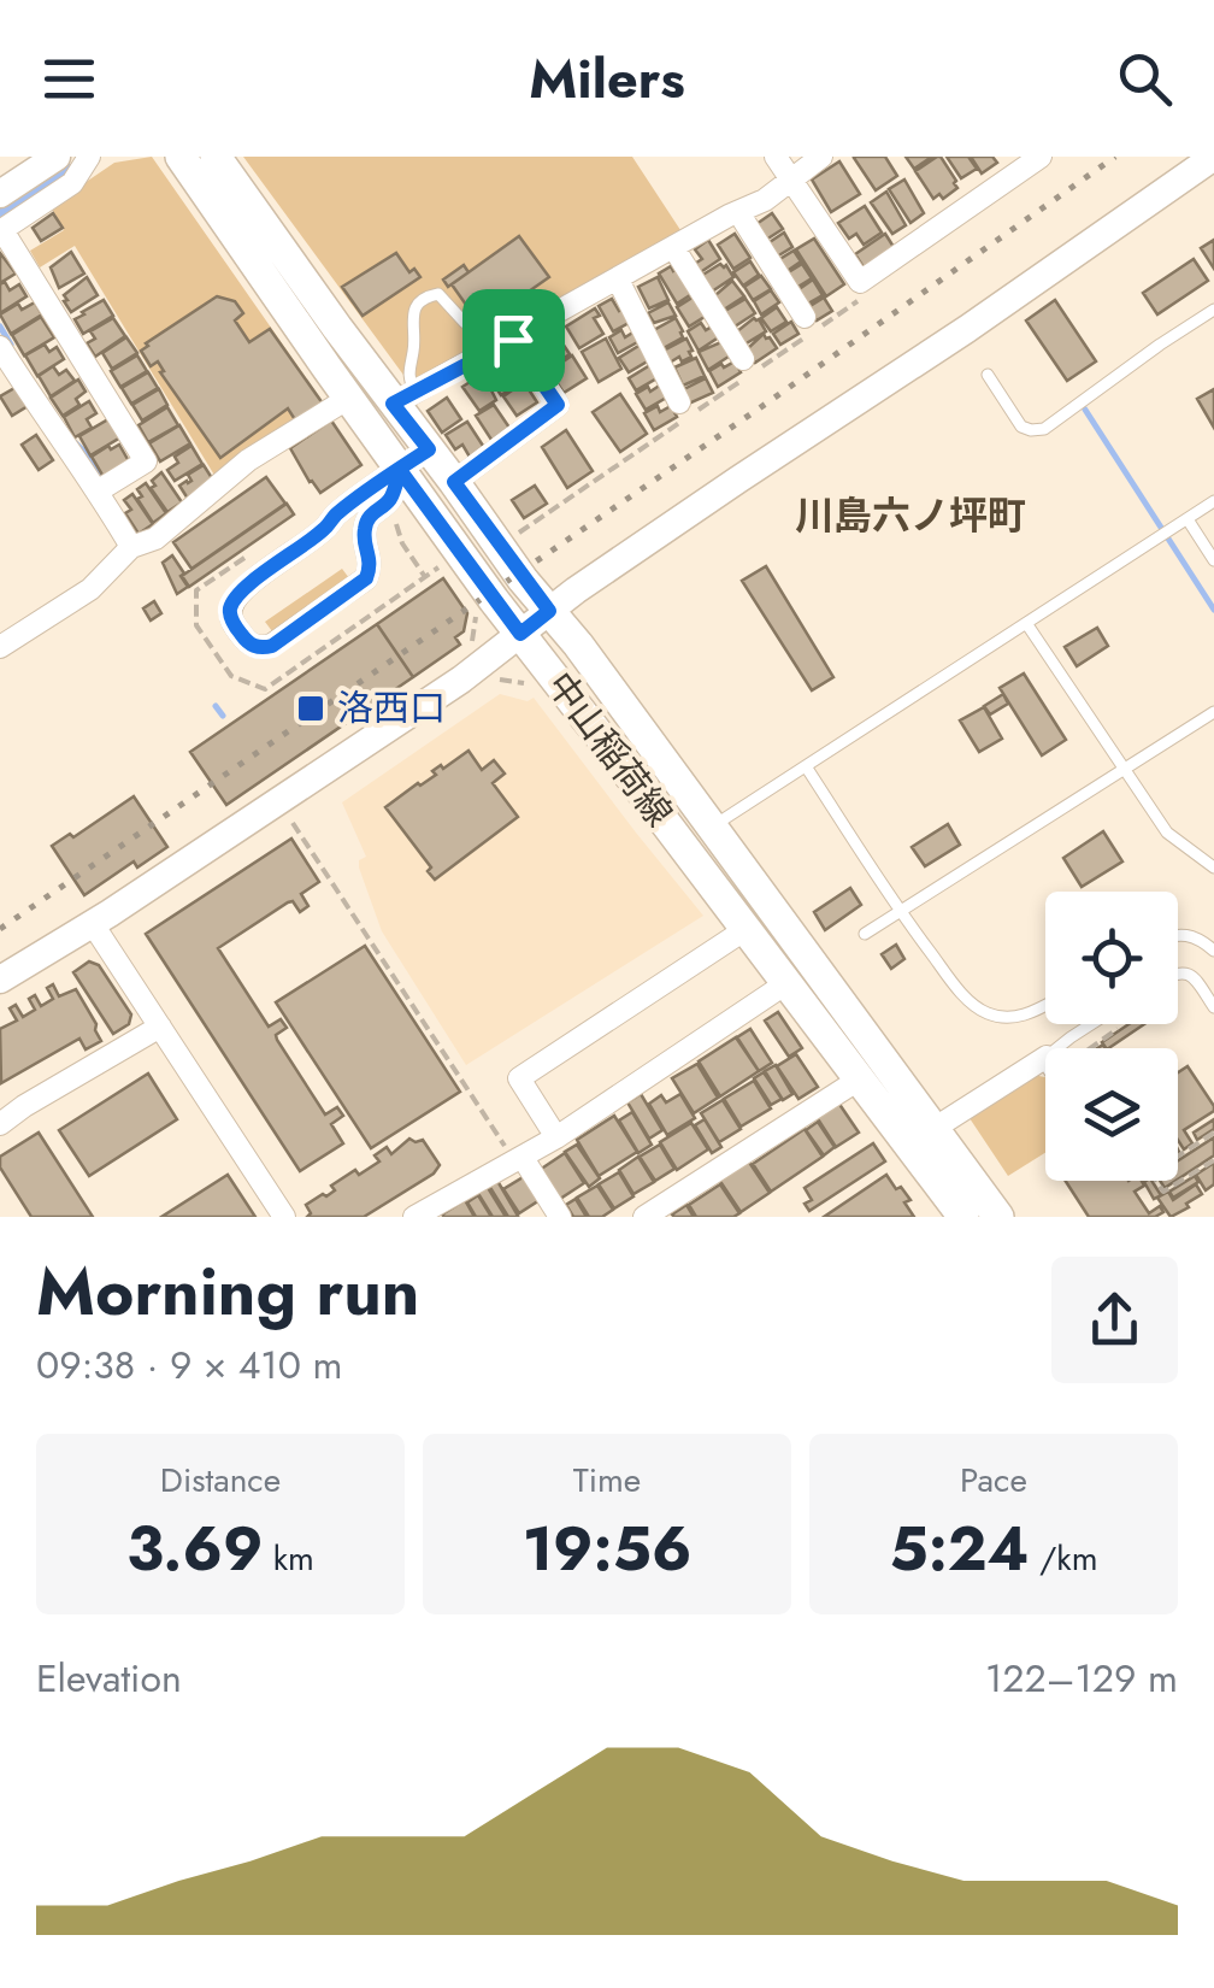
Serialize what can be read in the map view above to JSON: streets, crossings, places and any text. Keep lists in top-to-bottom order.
{
  "streets": {
    "main road": ["中山稲荷線"]
  },
  "districts": ["川島六ノ坪町"],
  "places": {
    "transit": ["洛西口"]
  },
  "page": {
    "header": "Milers",
    "heading": ["Morning run", "09:38 · 9 × 410 m"],
    "stats": [
      ["Distance", "3.69 km"],
      ["Time", "19:56"],
      ["Pace", "5:24 /km"]
    ],
    "chart": ["Elevation", "122–129 m"]
  }
}
